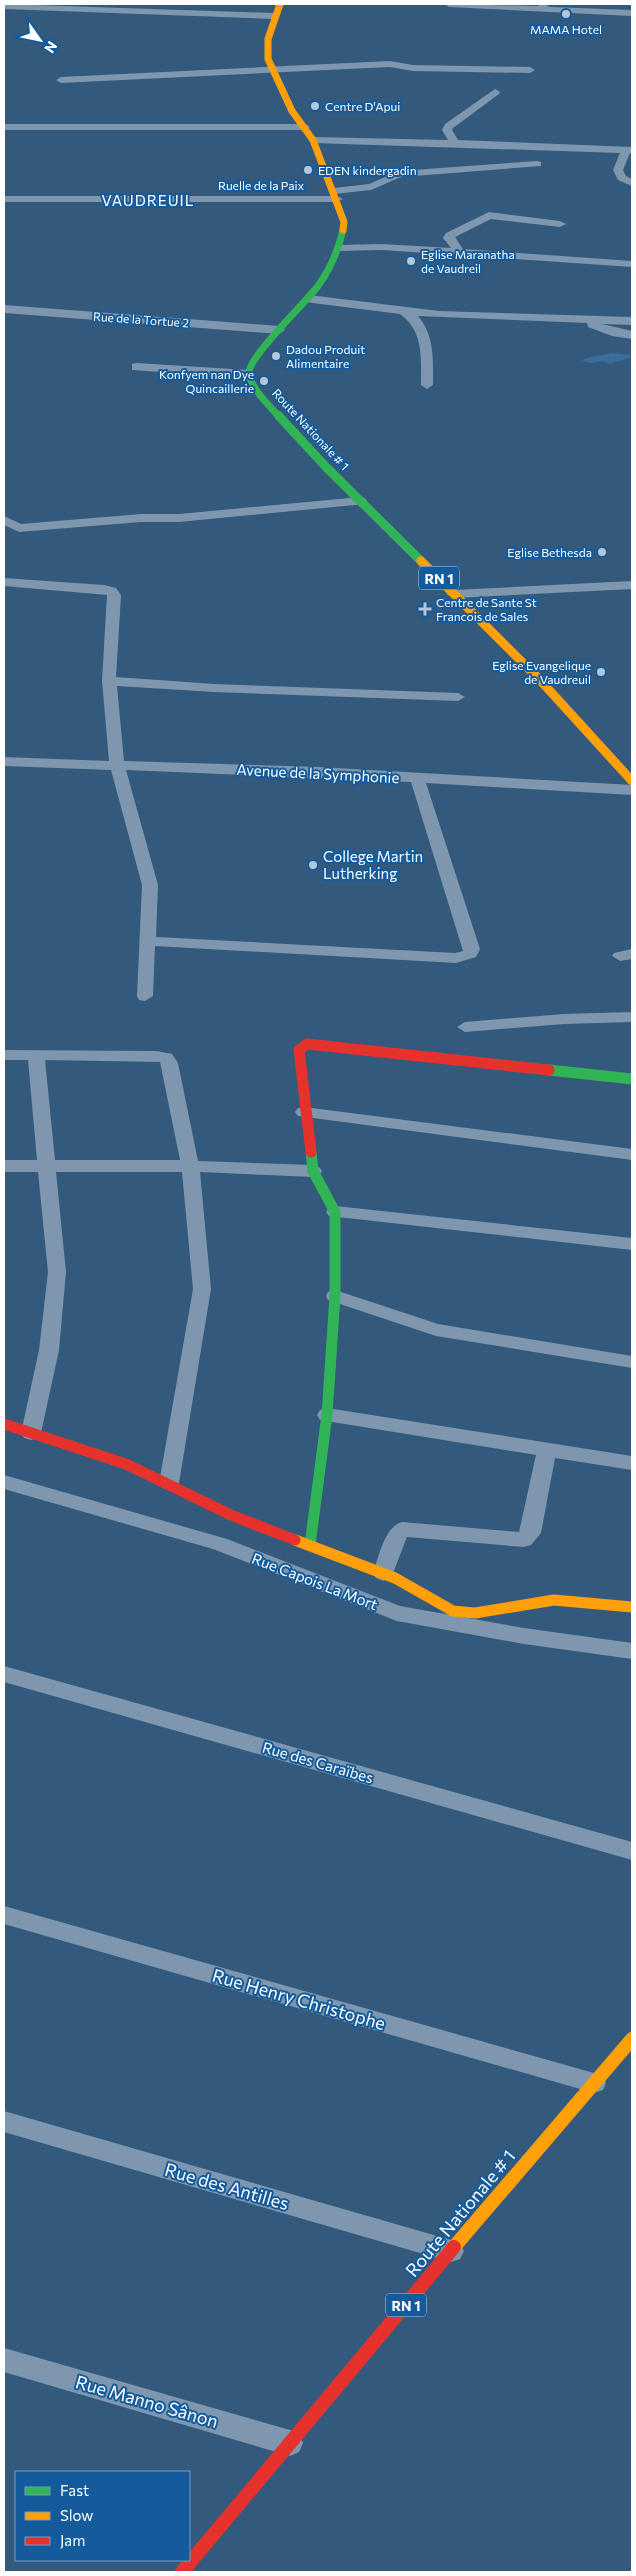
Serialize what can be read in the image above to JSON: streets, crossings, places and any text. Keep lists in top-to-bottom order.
{
  "streets": {
    "main road": ["Route Nationale # 1", "RN 1"],
    "street": [
      "Ruelle de la Paix",
      "Rue de la Tortue 2",
      "Avenue de la Symphonie",
      "Rue Capois La Mort",
      "Rue des Caraïbes",
      "Rue Henry Christophe",
      "Rue des Antilles",
      "Rue Manno Sânon"
    ]
  },
  "crossings": [
    ["Route Nationale # 1", "Rue Henry Christophe"],
    ["Route Nationale # 1", "Rue des Antilles"],
    ["Route Nationale # 1", "Rue Manno Sânon"]
  ],
  "districts": ["VAUDREUIL"],
  "places": {
    "other": [
      "MAMA Hotel",
      "Centre D'Apui",
      "EDEN kindergadin",
      "Eglise Maranatha de Vaudreil",
      "Dadou Produit Alimentaire",
      "Konfyem nan Dye Quincaillerie",
      "Eglise Bethesda",
      "Eglise Evangelique de Vaudreuil",
      "College Martin Lutherking"
    ],
    "health": ["Centre de Sante St Francois de Sales"]
  },
  "legend": ["Fast", "Slow", "Jam"],
  "north": "bottom right"
}
